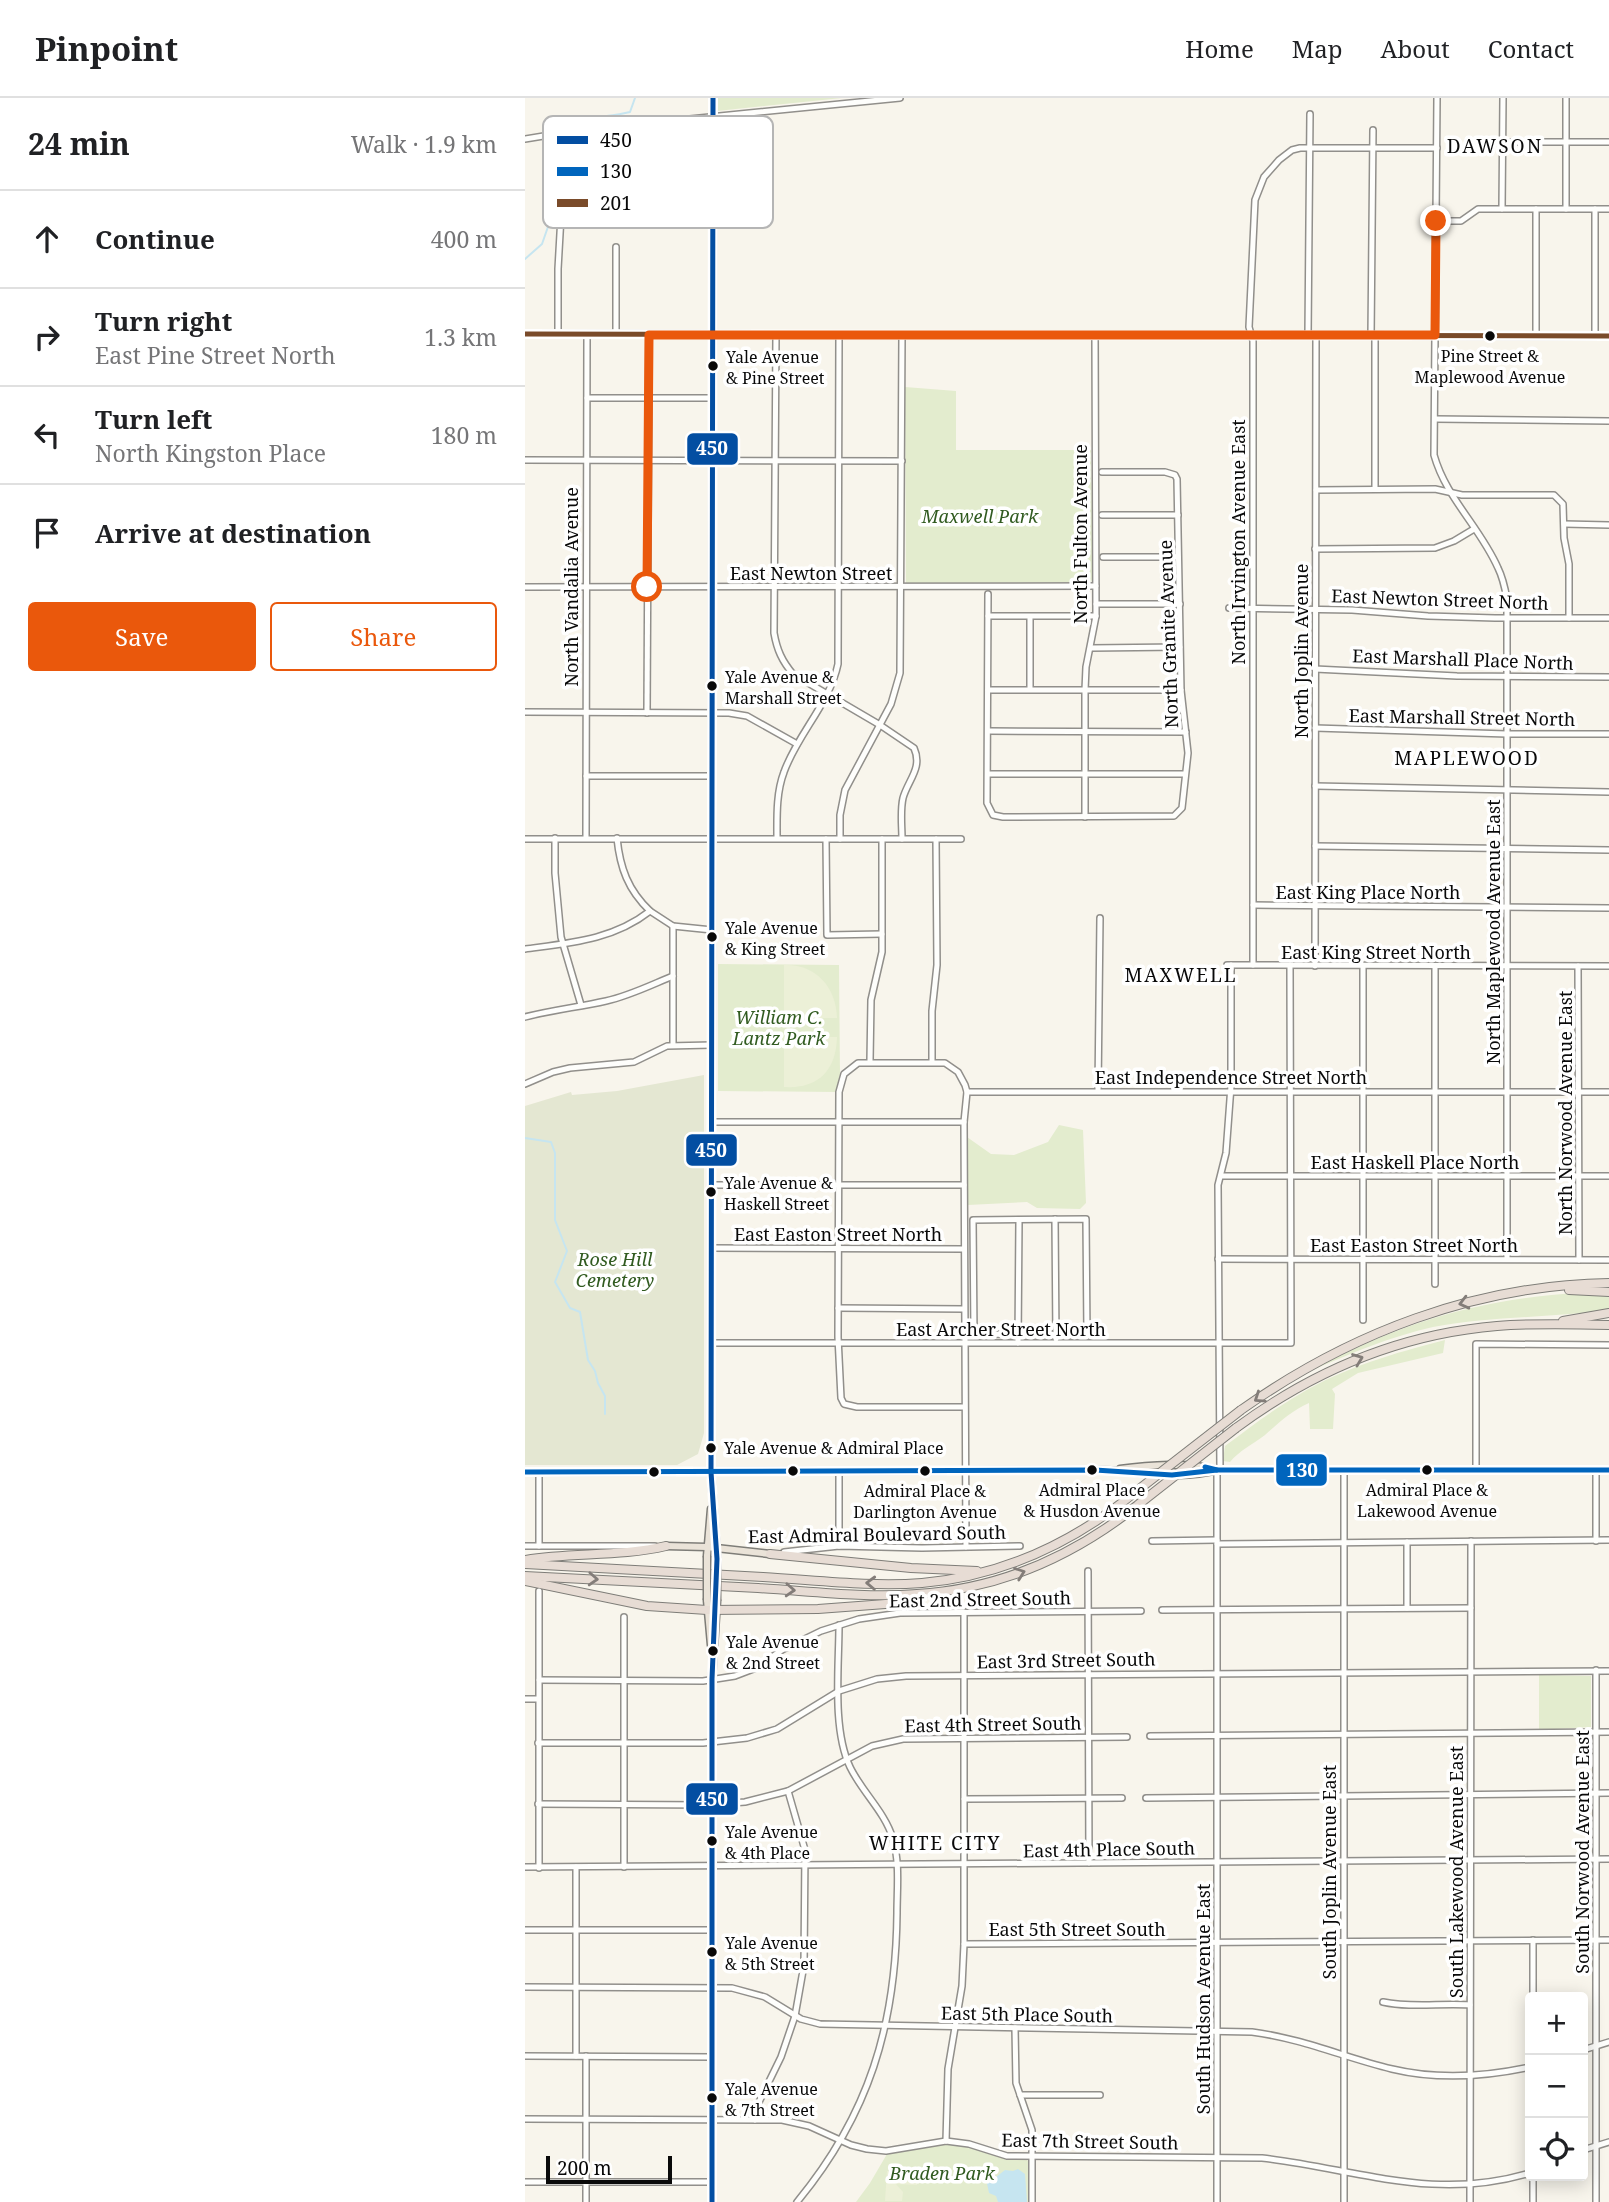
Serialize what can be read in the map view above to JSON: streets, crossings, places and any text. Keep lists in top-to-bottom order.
{
  "streets": {
    "main road": ["East Admiral Boulevard South"],
    "street": [
      "North Fulton Avenue",
      "North Irvington Avenue East",
      "East Newton Street",
      "North Vandalia Avenue",
      "East Newton Street North",
      "North Granite Avenue",
      "North Joplin Avenue",
      "East Marshall Place North",
      "East Marshall Street North",
      "East King Place North",
      "North Maplewood Avenue East",
      "East King Street North",
      "East Independence Street North",
      "North Norwood Avenue East",
      "East Haskell Place North",
      "East Easton Street North",
      "East Archer Street North",
      "East 2nd Street South",
      "East 3rd Street South",
      "East 4th Street South",
      "East 4th Place South",
      "South Norwood Avenue East",
      "South Joplin Avenue East",
      "South Lakewood Avenue East",
      "East 5th Street South",
      "South Hudson Avenue East",
      "East 5th Place South",
      "East 7th Street South"
    ]
  },
  "crossings": [
    ["North Fulton Avenue", "East Newton Street"],
    ["North Fulton Avenue", "North Granite Avenue"],
    ["North Irvington Avenue East", "East Newton Street North"],
    ["North Irvington Avenue East", "North Joplin Avenue"],
    ["North Irvington Avenue East", "East King Place North"],
    ["North Irvington Avenue East", "East King Street North"],
    ["East Newton Street", "North Vandalia Avenue"],
    ["East Newton Street North", "North Joplin Avenue"],
    ["East Newton Street North", "North Maplewood Avenue East"],
    ["North Joplin Avenue", "East Marshall Place North"],
    ["North Joplin Avenue", "East Marshall Street North"],
    ["North Joplin Avenue", "East King Place North"],
    ["North Joplin Avenue", "East King Street North"],
    ["East Marshall Place North", "North Maplewood Avenue East"],
    ["East Marshall Street North", "North Maplewood Avenue East"],
    ["East King Place North", "North Maplewood Avenue East"],
    ["North Maplewood Avenue East", "East King Street North"],
    ["North Maplewood Avenue East", "East Independence Street North"],
    ["North Maplewood Avenue East", "East Haskell Place North"],
    ["North Maplewood Avenue East", "East Easton Street North"],
    ["East King Street North", "North Norwood Avenue East"],
    ["East King Street North", "South Hudson Avenue East"],
    ["East Independence Street North", "North Norwood Avenue East"],
    ["East Independence Street North", "South Hudson Avenue East"],
    ["North Norwood Avenue East", "East Haskell Place North"],
    ["North Norwood Avenue East", "East Easton Street North"],
    ["East Haskell Place North", "South Hudson Avenue East"],
    ["East Easton Street North", "East Archer Street North"],
    ["East Easton Street North", "South Hudson Avenue East"],
    ["East Archer Street North", "South Hudson Avenue East"],
    ["East 3rd Street South", "South Norwood Avenue East"],
    ["East 3rd Street South", "South Joplin Avenue East"],
    ["East 3rd Street South", "South Lakewood Avenue East"],
    ["East 3rd Street South", "South Hudson Avenue East"],
    ["East 4th Place South", "South Norwood Avenue East"],
    ["East 4th Place South", "South Joplin Avenue East"],
    ["East 4th Place South", "South Lakewood Avenue East"],
    ["East 4th Place South", "South Hudson Avenue East"],
    ["South Norwood Avenue East", "East 5th Street South"],
    ["South Joplin Avenue East", "East 5th Street South"],
    ["South Joplin Avenue East", "East 5th Place South"],
    ["South Joplin Avenue East", "East 7th Street South"],
    ["South Lakewood Avenue East", "East 5th Street South"],
    ["South Lakewood Avenue East", "East 5th Place South"],
    ["South Lakewood Avenue East", "East 7th Street South"],
    ["East 5th Street South", "South Hudson Avenue East"],
    ["South Hudson Avenue East", "East 5th Place South"],
    ["South Hudson Avenue East", "East 7th Street South"]
  ],
  "districts": [
    "DAWSON",
    "MAPLEWOOD",
    "MAXWELL",
    "WHITE CITY"
  ],
  "parks": [
    "Maxwell Park",
    "William C. Lantz Park",
    "Rose Hill Cemetery",
    "Braden Park"
  ],
  "places": [
    "Pine Street & Maplewood Avenue",
    "Yale Avenue & Pine Street",
    "Yale Avenue & Marshall Street",
    "Yale Avenue & King Street",
    "Yale Avenue & Haskell Street",
    "Yale Avenue & Admiral Place",
    "Admiral Place & Husdon Avenue",
    "Admiral Place & Lakewood Avenue",
    "Admiral Place & Darlington Avenue",
    "Yale Avenue & 2nd Street",
    "Yale Avenue & 4th Place",
    "Yale Avenue & 5th Street",
    "Yale Avenue & 7th Street"
  ],
  "lines": ["transit line 450", "transit line 201", "transit line 130"],
  "legend": ["450", "130", "201"],
  "scale_bar": "200 m",
  "page": {
    "header": "Pinpoint",
    "nav": [
      "Home",
      "Map",
      "About",
      "Contact"
    ],
    "heading": ["24 min", "Walk · 1.9 km"],
    "list": [
      ["Continue", "400 m"],
      ["Turn right", "East Pine Street North", "1.3 km"],
      ["Turn left", "North Kingston Place", "180 m"],
      "Arrive at destination"
    ],
    "buttons": ["Save", "Share"],
    "map_buttons": ["+", "−"],
    "scale": "200 m"
  }
}
